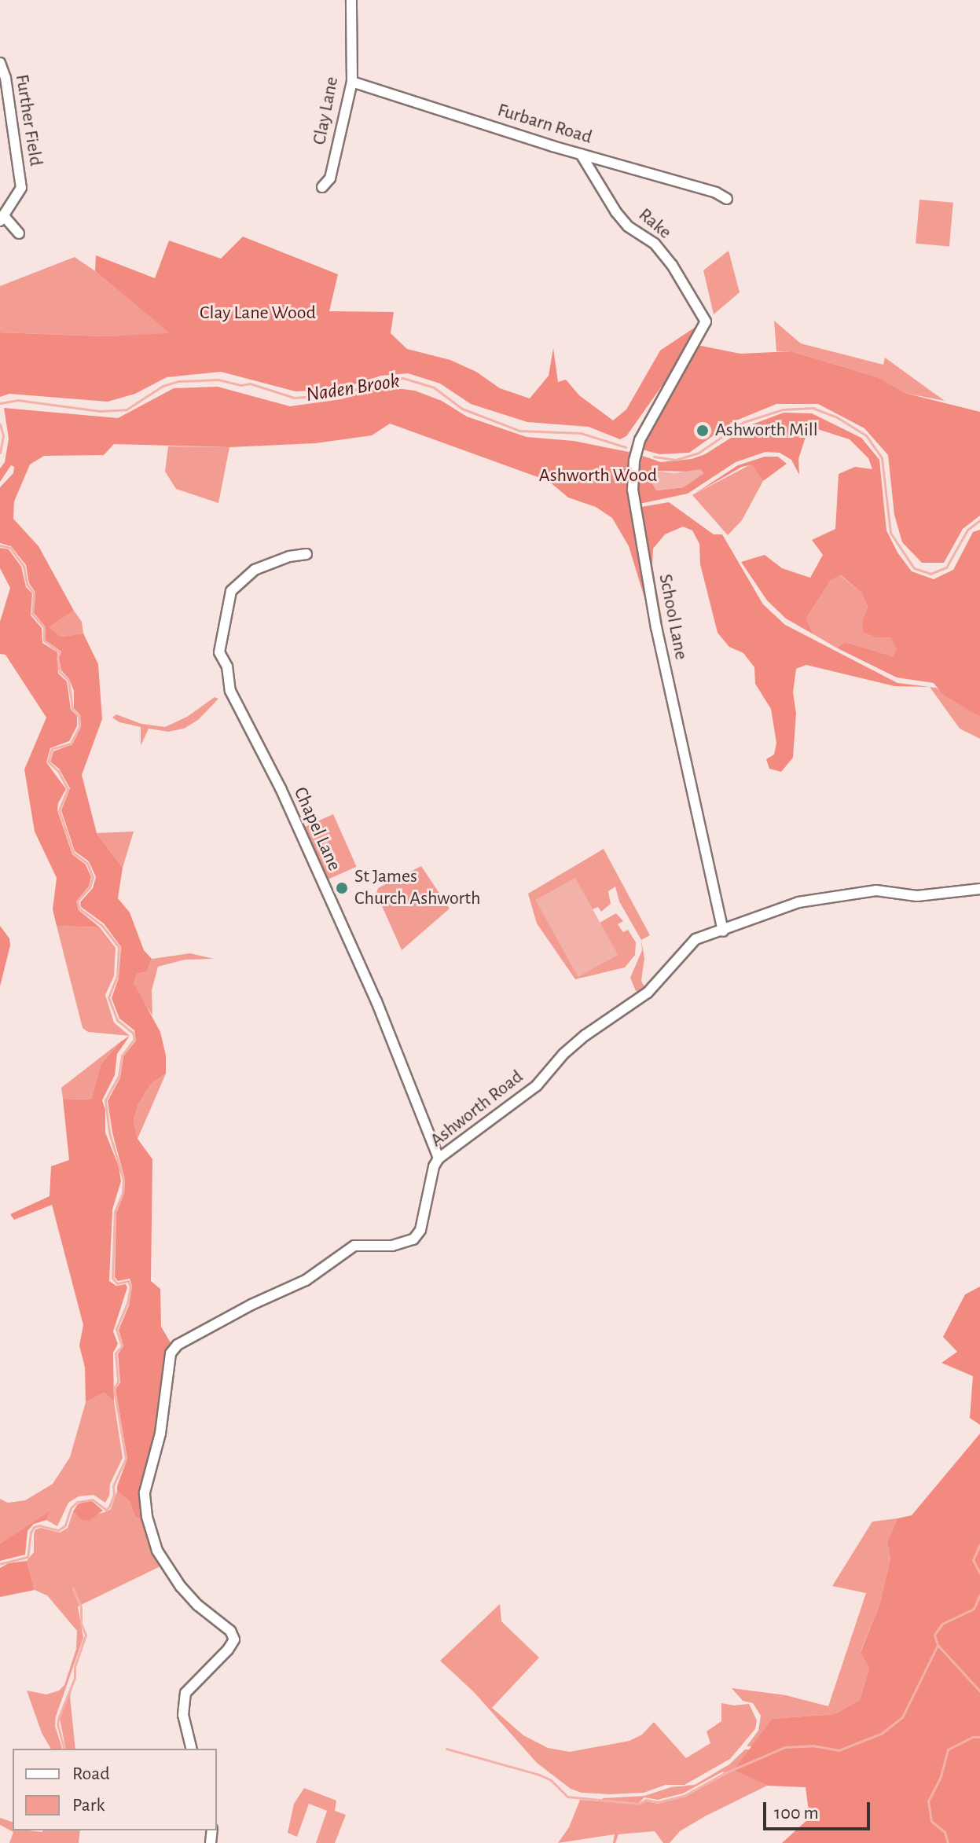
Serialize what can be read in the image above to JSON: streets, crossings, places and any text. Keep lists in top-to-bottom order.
{
  "streets": {
    "street": [
      "Clay Lane",
      "Further Field",
      "Furbarn Road",
      "Rake",
      "School Lane",
      "Chapel Lane",
      "Ashworth Road"
    ]
  },
  "crossings": [
    ["Clay Lane", "Furbarn Road"],
    ["Furbarn Road", "Rake"],
    ["Rake", "School Lane"],
    ["School Lane", "Ashworth Road"],
    ["Chapel Lane", "Ashworth Road"]
  ],
  "water": ["Naden Brook"],
  "parks": ["Clay Lane Wood", "Ashworth Wood"],
  "places": ["Ashworth Mill", "St James Church Ashworth"],
  "legend": ["Road", "Park"],
  "scale_bar": "100 m"
}
